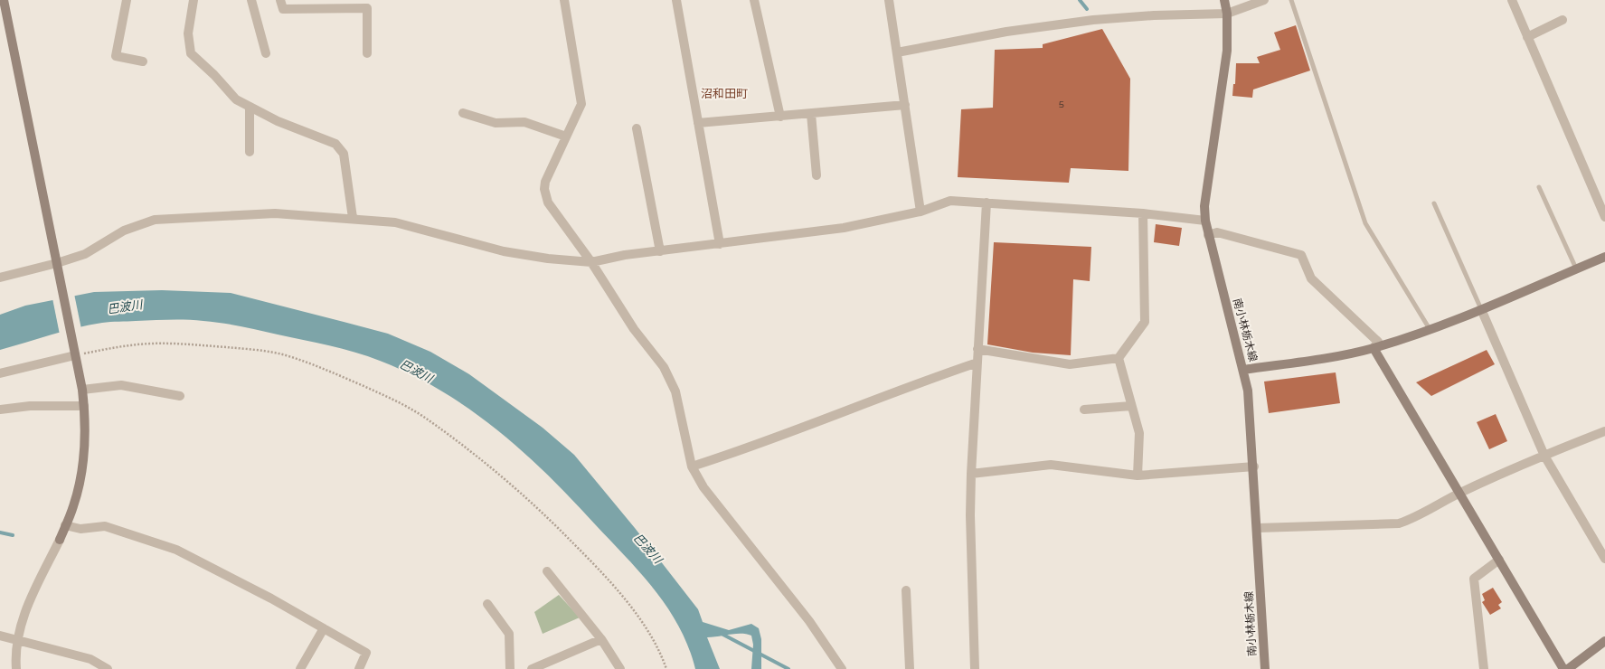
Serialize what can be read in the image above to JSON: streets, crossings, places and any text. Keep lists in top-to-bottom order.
{
  "streets": {
    "street": ["南小林栃木線"]
  },
  "districts": ["沼和田町"],
  "water": ["巴波川"],
  "house_numbers": ["5"]
}
